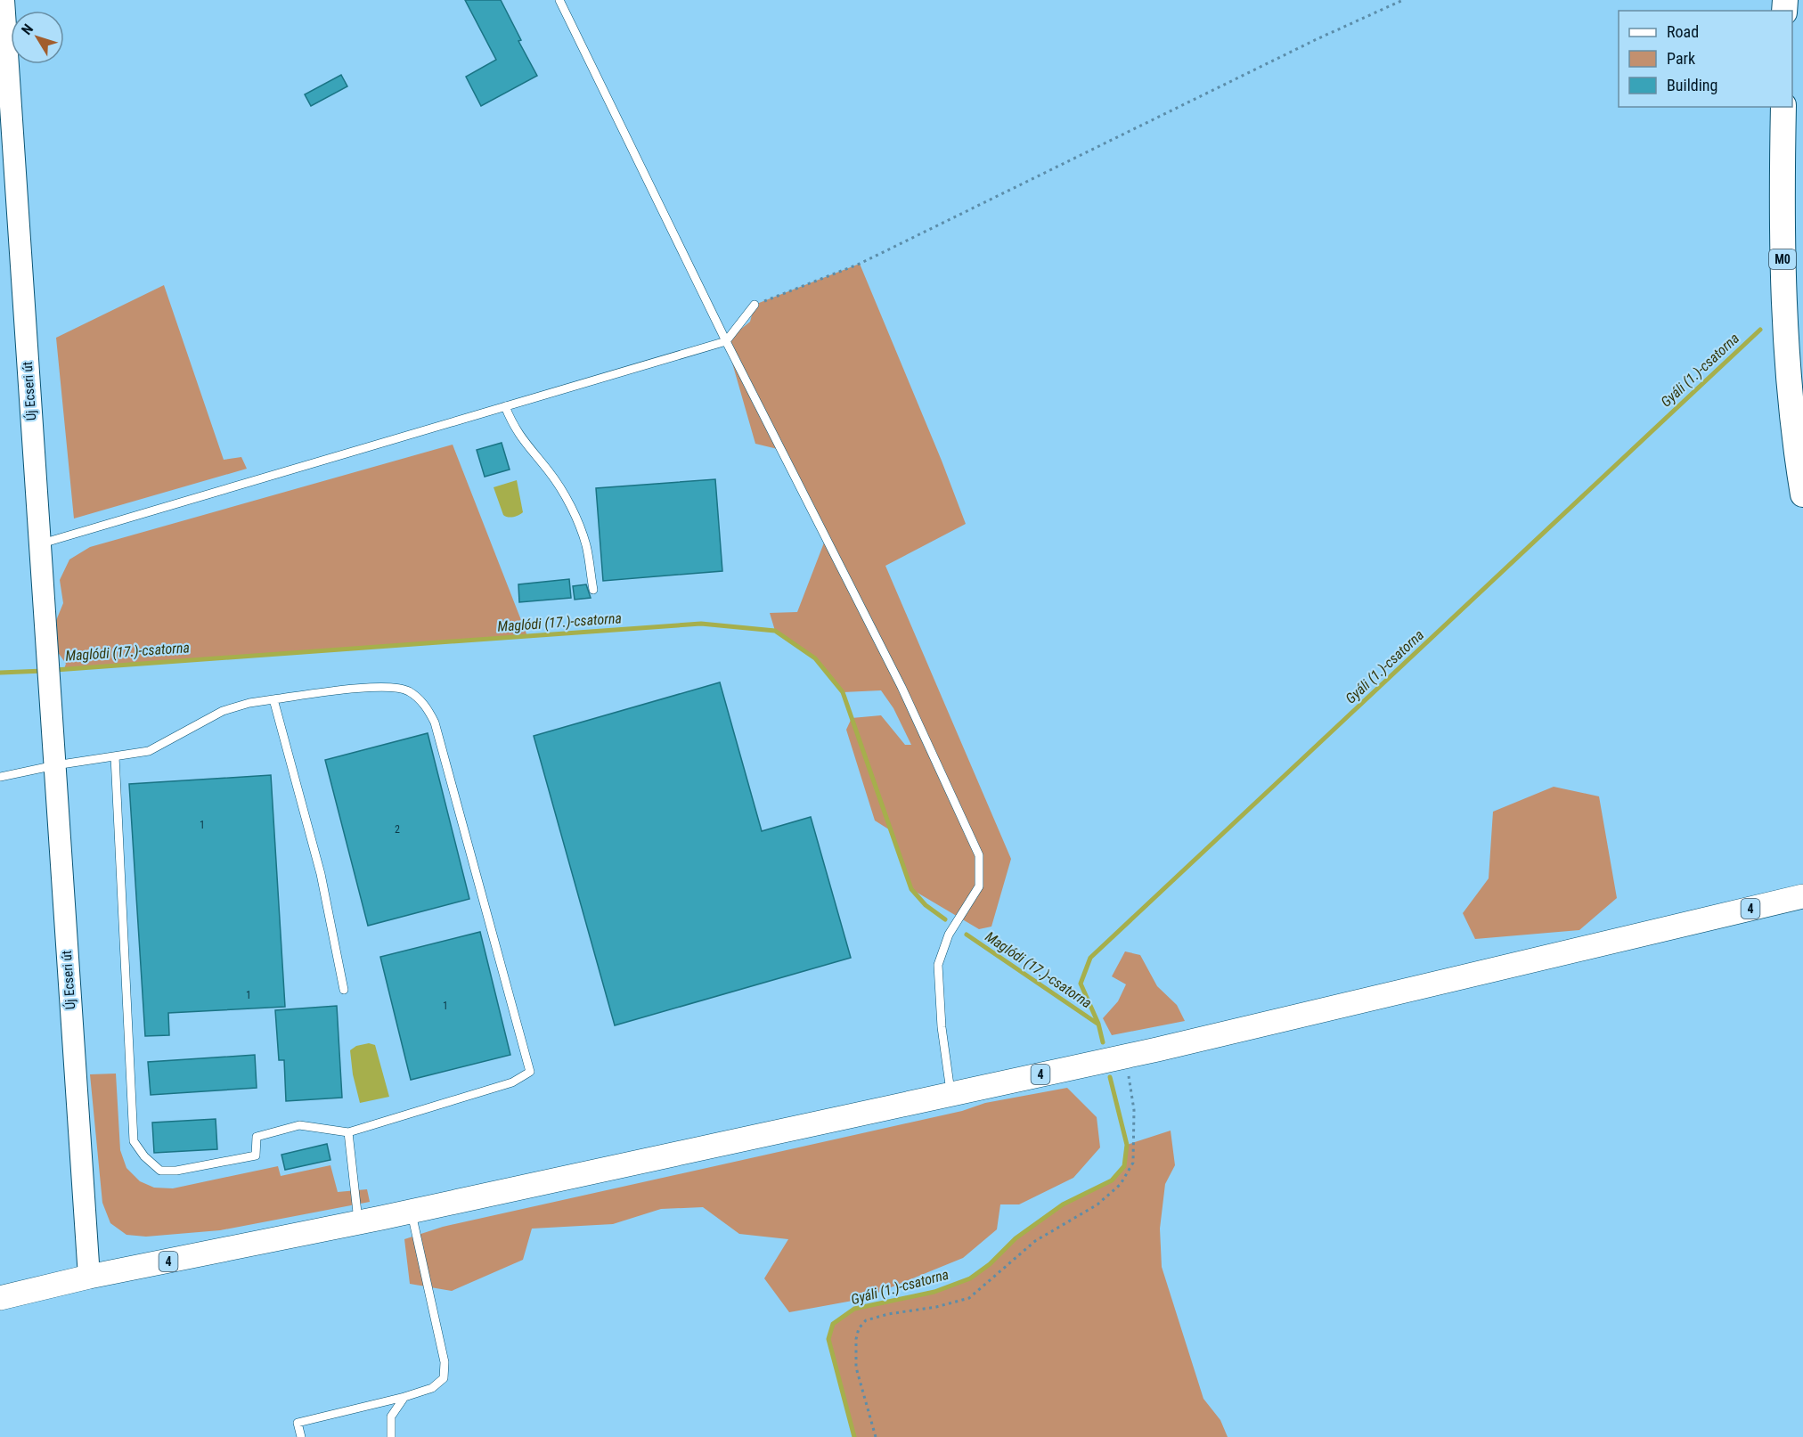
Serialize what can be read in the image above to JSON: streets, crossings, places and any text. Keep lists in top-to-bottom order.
{
  "streets": {
    "highway": ["M0"],
    "main road": ["Új Ecseri út", "4"]
  },
  "crossings": [
    ["Új Ecseri út", "4"]
  ],
  "water": ["Gyáli (1.)-csatorna", "Maglódi (17.)-csatorna"],
  "house_numbers": [
    "1",
    "2",
    "1",
    "1"
  ],
  "legend": ["Road", "Park", "Building"],
  "north": "top left"
}
